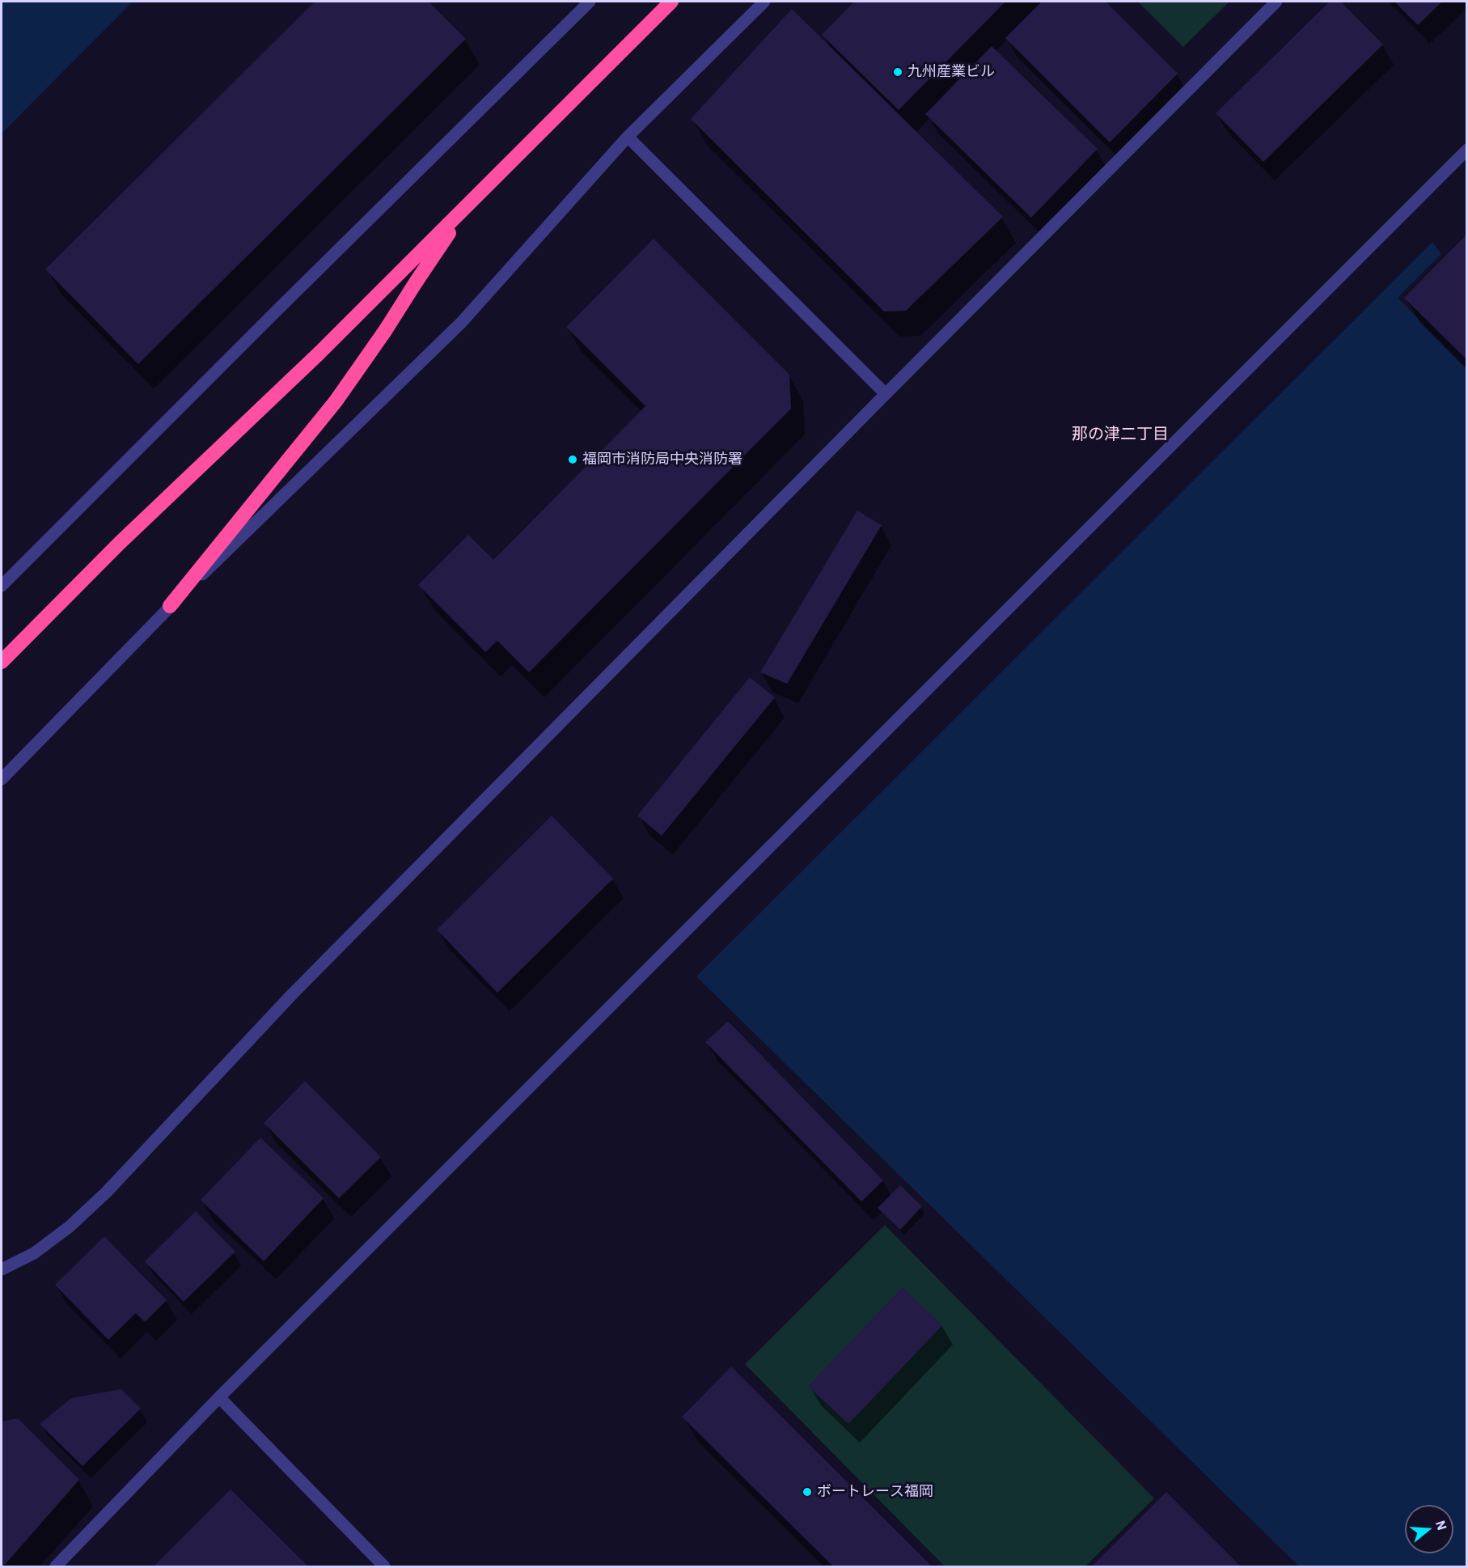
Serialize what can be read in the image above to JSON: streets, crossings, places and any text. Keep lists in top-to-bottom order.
{
  "districts": ["那の津二丁目"],
  "places": ["九州産業ビル", "福岡市消防局中央消防署", "ボートレース福岡"],
  "north": "right"
}
